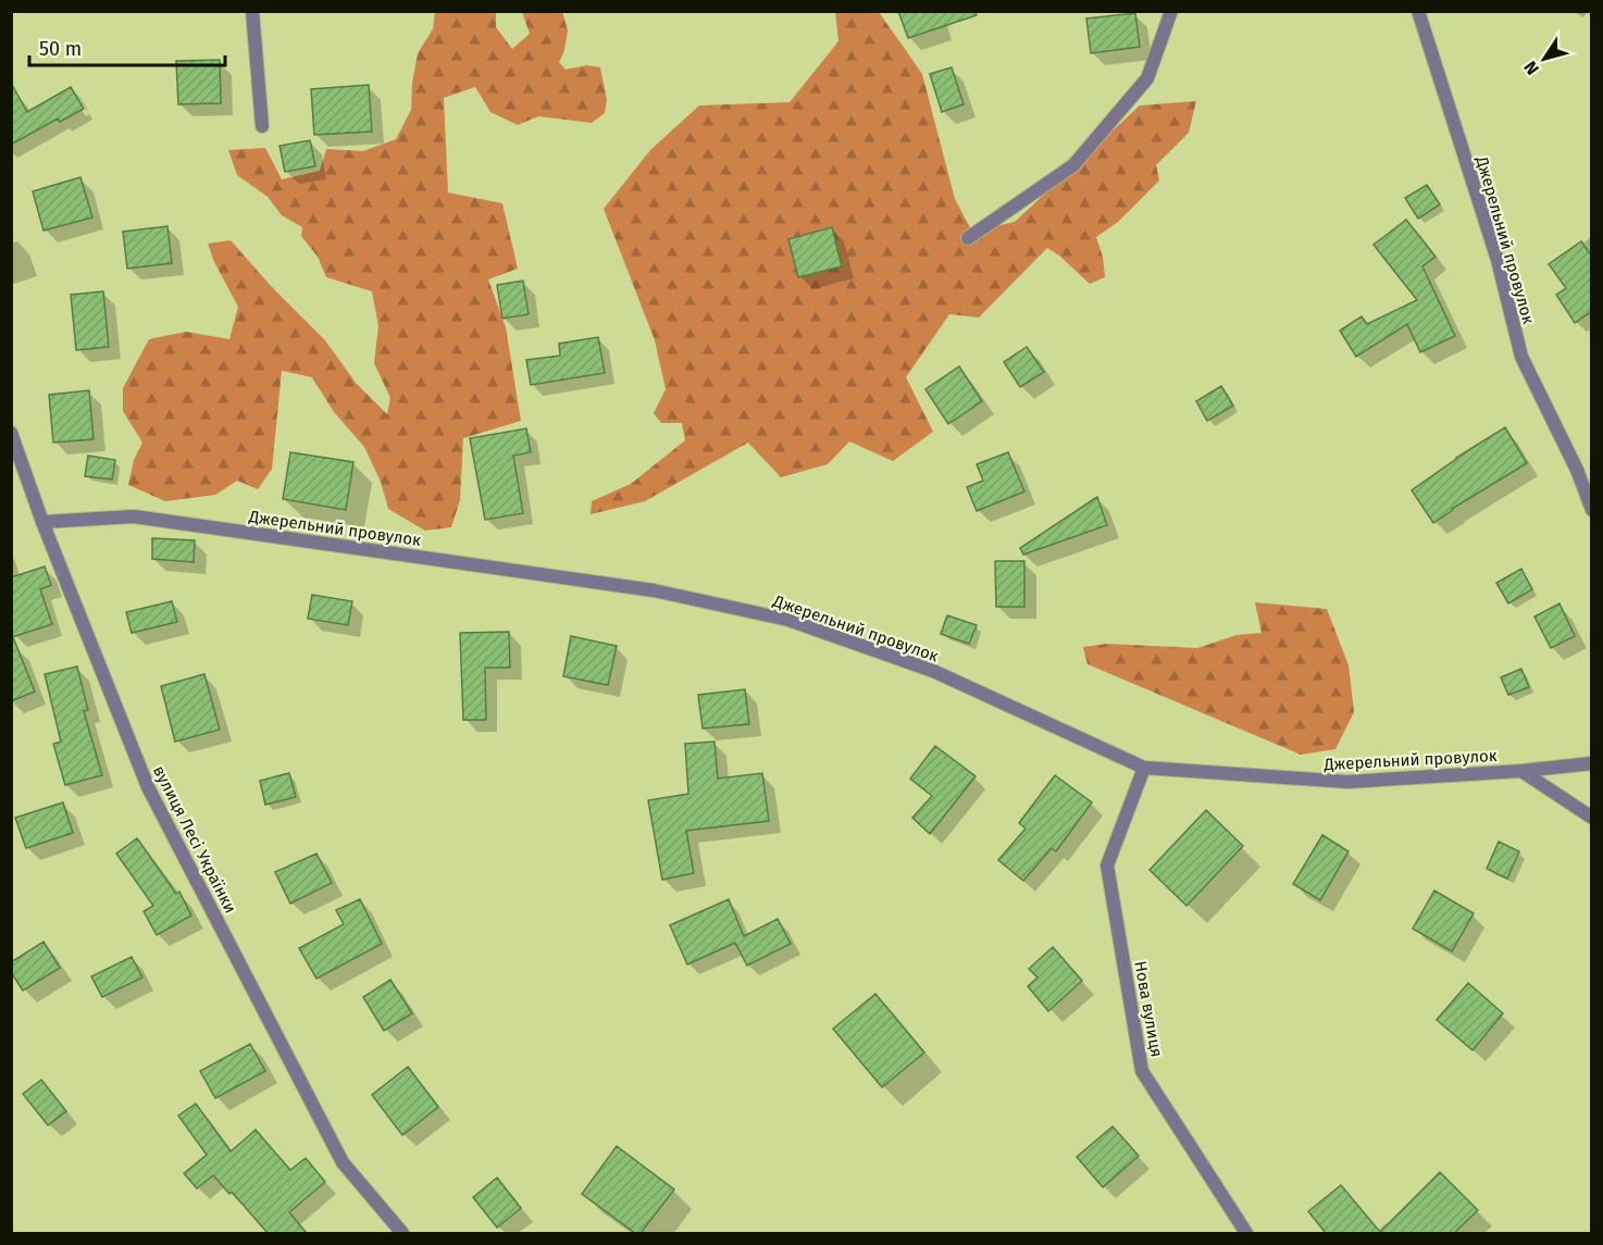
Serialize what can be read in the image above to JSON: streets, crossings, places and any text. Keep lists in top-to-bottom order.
{
  "streets": {
    "street": ["Джерельний провулок", "вулиця Лесі Українки", "Нова вулиця"]
  },
  "crossings": [
    ["Джерельний провулок", "вулиця Лесі Українки"],
    ["Джерельний провулок", "Нова вулиця"]
  ],
  "scale_bar": "50 m",
  "north": "bottom left"
}
